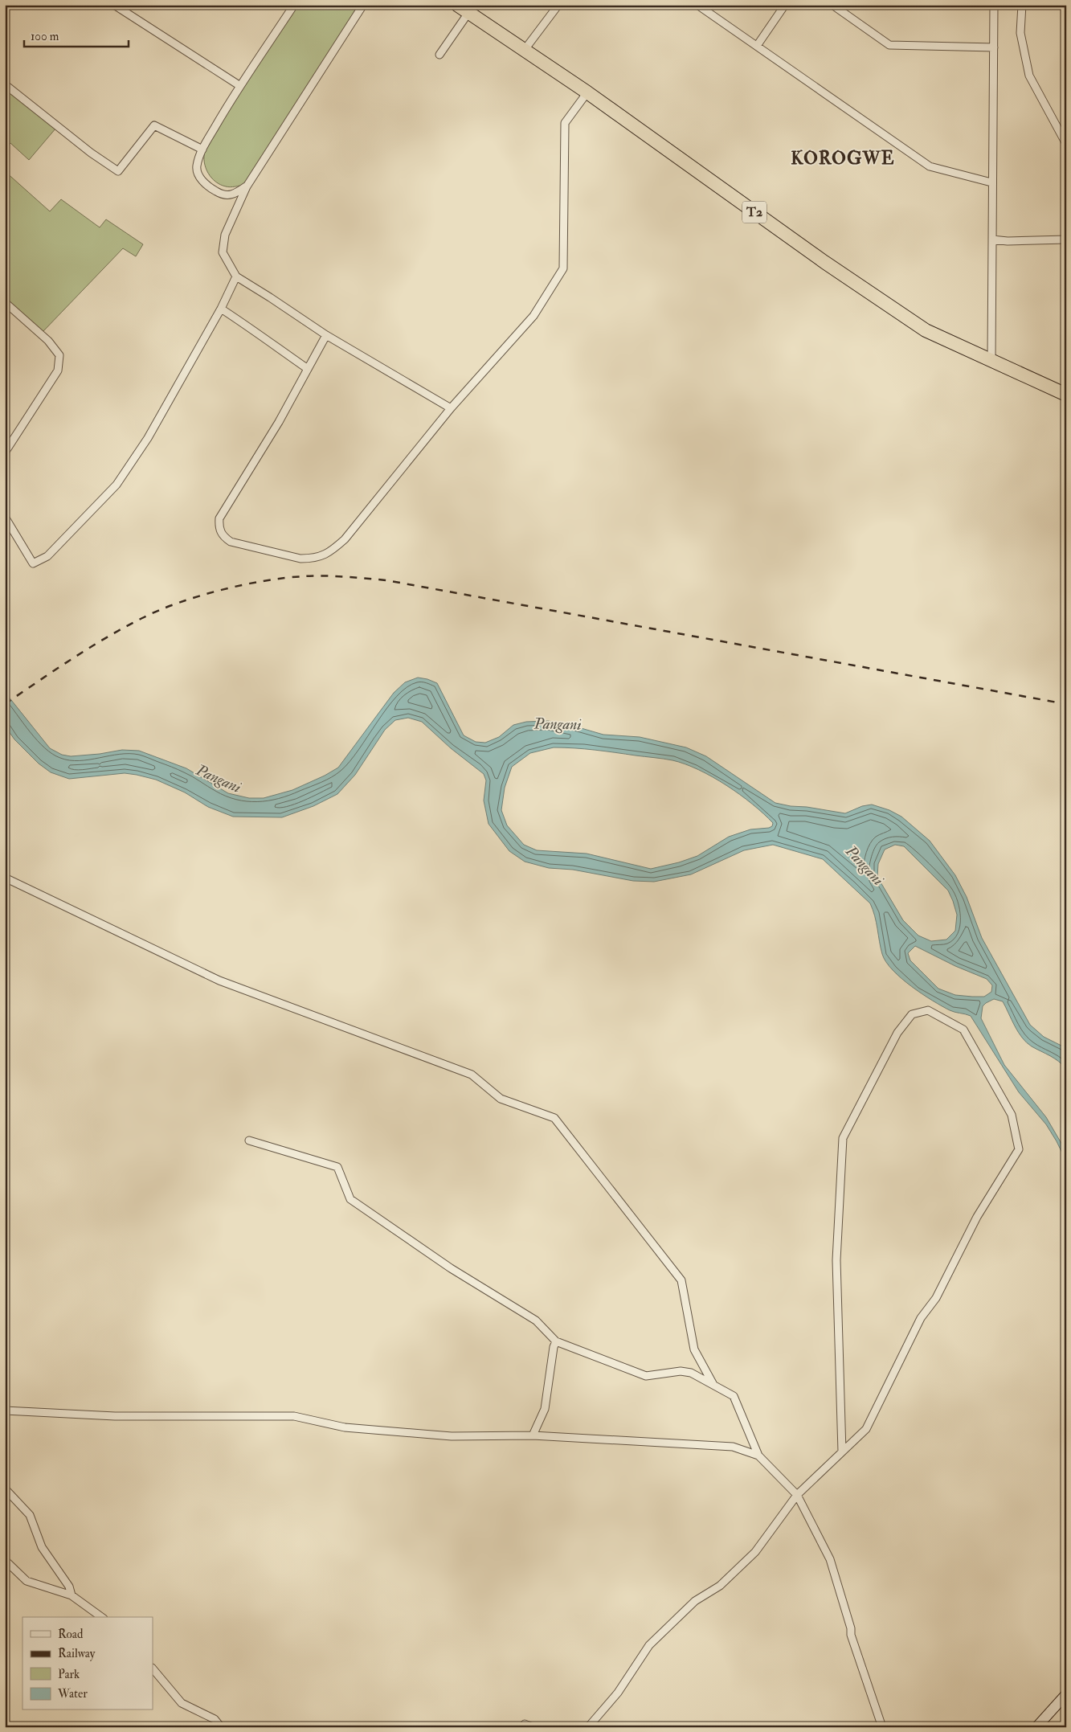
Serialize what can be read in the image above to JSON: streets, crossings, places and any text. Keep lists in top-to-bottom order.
{
  "streets": {
    "highway": ["T2"]
  },
  "districts": ["KOROGWE"],
  "water": ["Pangani"],
  "legend": [
    "Road",
    "Railway",
    "Park",
    "Water"
  ],
  "scale_bar": "100 m"
}
